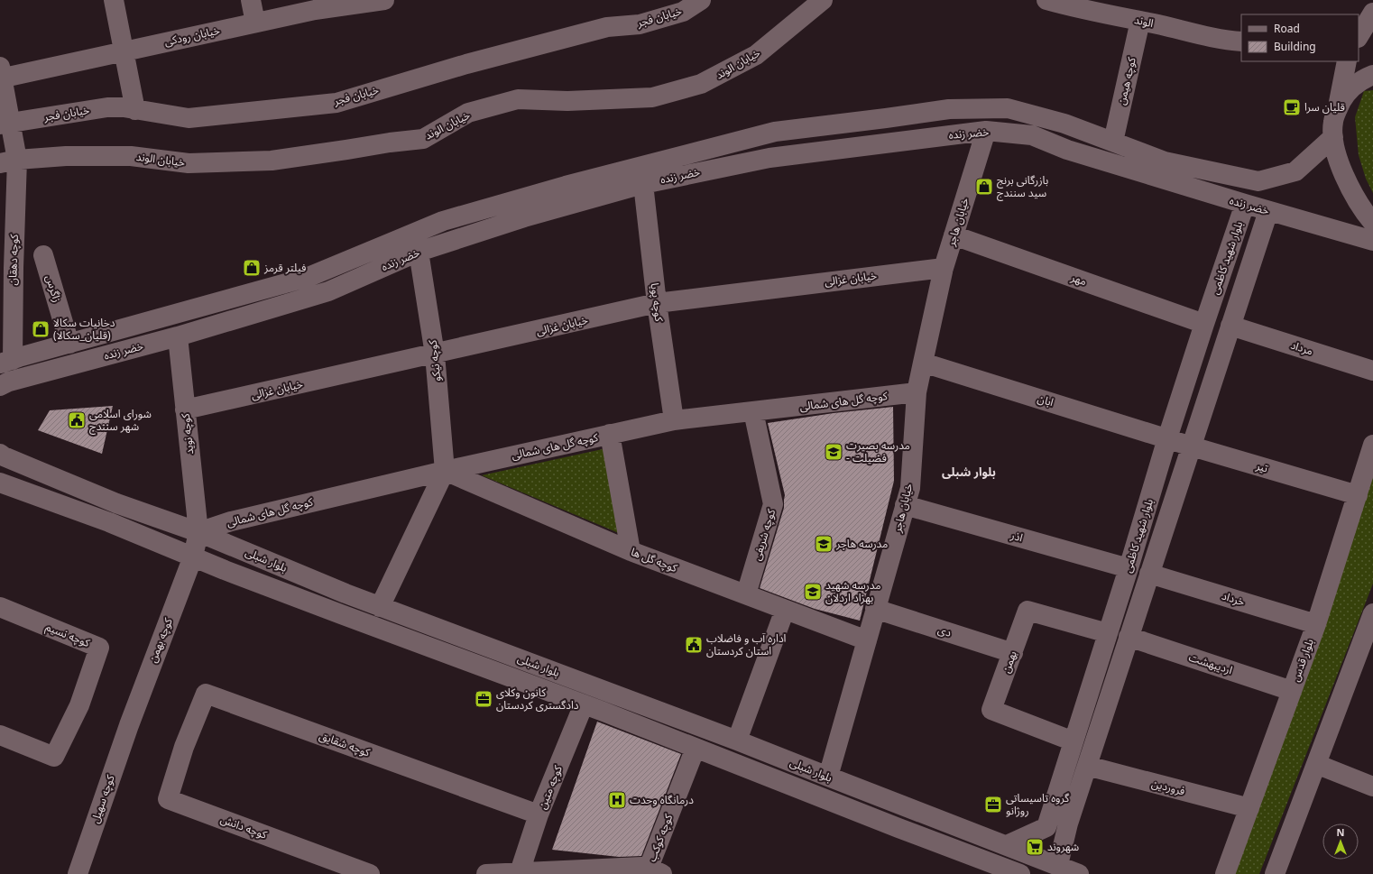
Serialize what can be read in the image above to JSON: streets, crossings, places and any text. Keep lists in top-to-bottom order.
{
  "streets": {
    "street": [
      "خیابان فجر",
      "الوند",
      "خیابان رودکی",
      "خیابان الوند",
      "کوچه هیمن",
      "خضر زنده",
      "خیابان هاجر",
      "بلوار شهید کاظمی",
      "کوچه دهقان",
      "خیابان غزالی",
      "مهر",
      "زاگرس",
      "کوچه پویا",
      "مرداد",
      "کوچه نیکو",
      "ابان",
      "کوچه گل های شمالی",
      "کوچه نوید",
      "تیر",
      "کوچه شریفی",
      "اذر",
      "بلوار شبلی",
      "کوچه گل ها",
      "خرداد",
      "دی",
      "کوچه نسیم",
      "کوچه بهمن",
      "بلوار قدس",
      "بهمن",
      "اردیبهشت",
      "کوچه شقایق",
      "کوچه متین",
      "فروردین",
      "کوچه سهیل",
      "کوچه دانش",
      "کوچه کوکب"
    ]
  },
  "crossings": [
    ["خیابان فجر", "کوچه دهقان"],
    ["الوند", "کوچه هیمن"],
    ["خیابان رودکی", "کوچه دهقان"],
    ["خیابان الوند", "کوچه دهقان"],
    ["کوچه هیمن", "خضر زنده"],
    ["خضر زنده", "خیابان هاجر"],
    ["خضر زنده", "بلوار شهید کاظمی"],
    ["خضر زنده", "کوچه دهقان"],
    ["خضر زنده", "زاگرس"],
    ["خضر زنده", "کوچه پویا"],
    ["خضر زنده", "کوچه نیکو"],
    ["خضر زنده", "کوچه نوید"],
    ["خیابان هاجر", "خیابان غزالی"],
    ["خیابان هاجر", "مهر"],
    ["خیابان هاجر", "ابان"],
    ["خیابان هاجر", "کوچه گل های شمالی"],
    ["خیابان هاجر", "اذر"],
    ["خیابان هاجر", "بلوار شبلی"],
    ["خیابان هاجر", "کوچه گل ها"],
    ["خیابان هاجر", "دی"],
    ["بلوار شهید کاظمی", "مهر"],
    ["بلوار شهید کاظمی", "مرداد"],
    ["بلوار شهید کاظمی", "ابان"],
    ["بلوار شهید کاظمی", "تیر"],
    ["بلوار شهید کاظمی", "اذر"],
    ["بلوار شهید کاظمی", "بلوار شبلی"],
    ["بلوار شهید کاظمی", "خرداد"],
    ["بلوار شهید کاظمی", "بهمن"],
    ["بلوار شهید کاظمی", "اردیبهشت"],
    ["بلوار شهید کاظمی", "فروردین"],
    ["خیابان غزالی", "کوچه پویا"],
    ["خیابان غزالی", "کوچه نیکو"],
    ["خیابان غزالی", "کوچه نوید"],
    ["کوچه پویا", "کوچه گل های شمالی"],
    ["کوچه نیکو", "کوچه گل های شمالی"],
    ["کوچه نیکو", "کوچه گل ها"],
    ["ابان", "تیر"],
    ["کوچه گل های شمالی", "کوچه نوید"],
    ["کوچه گل های شمالی", "کوچه شریفی"],
    ["کوچه گل های شمالی", "بلوار شبلی"],
    ["کوچه گل های شمالی", "کوچه گل ها"],
    ["کوچه نوید", "بلوار شبلی"],
    ["کوچه نوید", "کوچه بهمن"],
    ["تیر", "بلوار قدس"],
    ["کوچه شریفی", "کوچه گل ها"],
    ["بلوار شبلی", "کوچه بهمن"],
    ["بلوار شبلی", "کوچه متین"],
    ["بلوار شبلی", "کوچه کوکب"],
    ["خرداد", "بلوار قدس"],
    ["دی", "بهمن"],
    ["کوچه بهمن", "کوچه سهیل"],
    ["بلوار قدس", "اردیبهشت"],
    ["بلوار قدس", "فروردین"],
    ["کوچه شقایق", "کوچه متین"],
    ["کوچه شقایق", "کوچه دانش"]
  ],
  "districts": ["بلوار شبلی"],
  "places": {
    "cafe": ["قلیان سرا"],
    "shop": ["بازرگانی برنج سید سنندج", "فیلتر قرمز", "دخانیات سکالا (قلیان_سکالا)"],
    "public building": ["شورای اسلامی شهر سنندج", "اداره آب و فاضلاب استان کردستان"],
    "school or university": ["مدرسه بصیرت - فضیلت", "مدرسه هاجر", "مدرسه شهید بهزاد اردلان"],
    "office": ["کانون وکلای دادگستری کردستان", "گروه تاسیساتی روژانو"],
    "hospital": ["درمانگاه وحدت"],
    "supermarket": ["شهروند"]
  },
  "legend": ["Road", "Building"],
  "north": "top"
}
